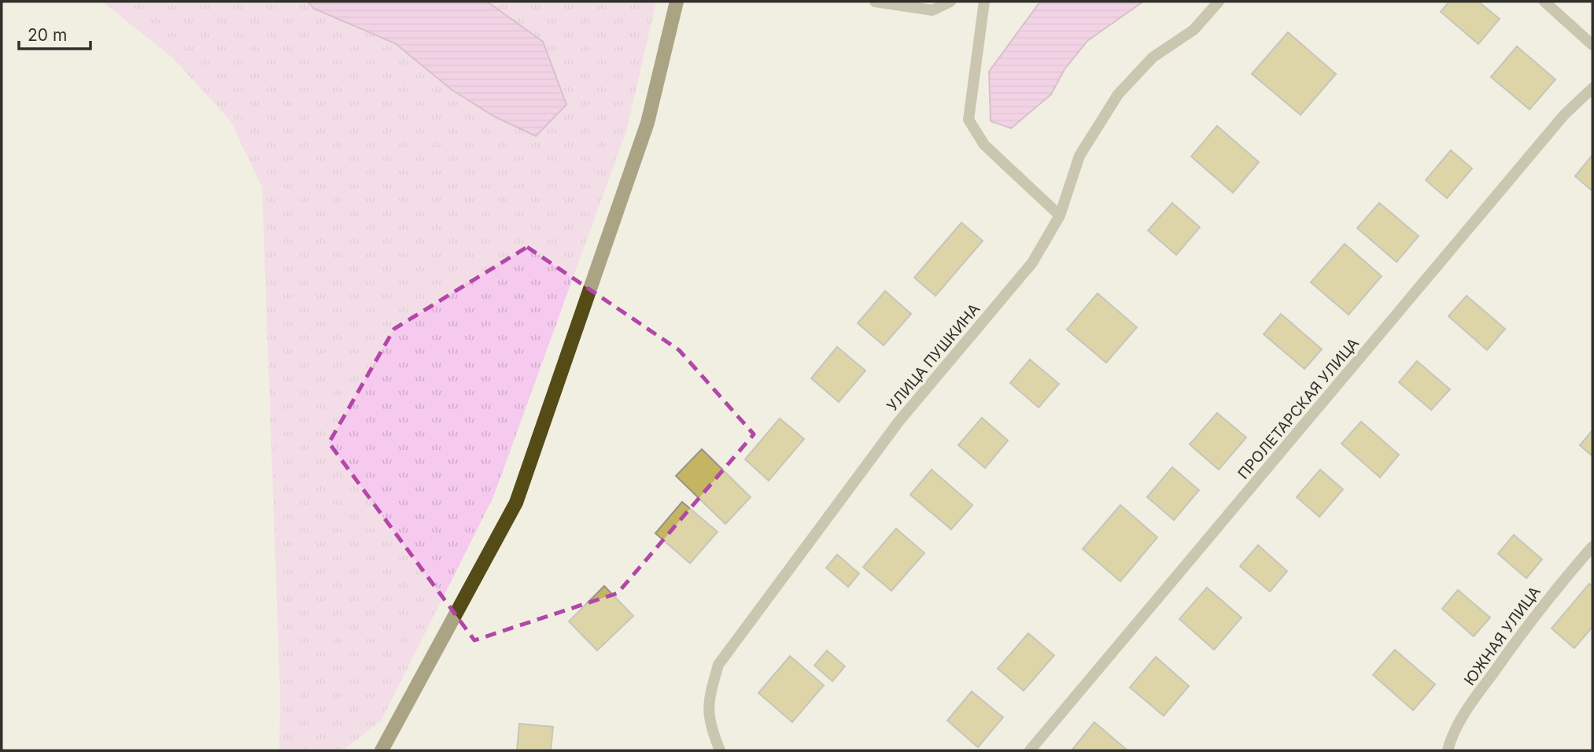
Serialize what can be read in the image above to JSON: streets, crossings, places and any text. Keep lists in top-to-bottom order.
{
  "streets": {
    "street": ["УЛИЦА ПУШКИНА", "ПРОЛЕТАРСКАЯ УЛИЦА", "ЮЖНАЯ УЛИЦА"]
  },
  "scale_bar": "20 m"
}
